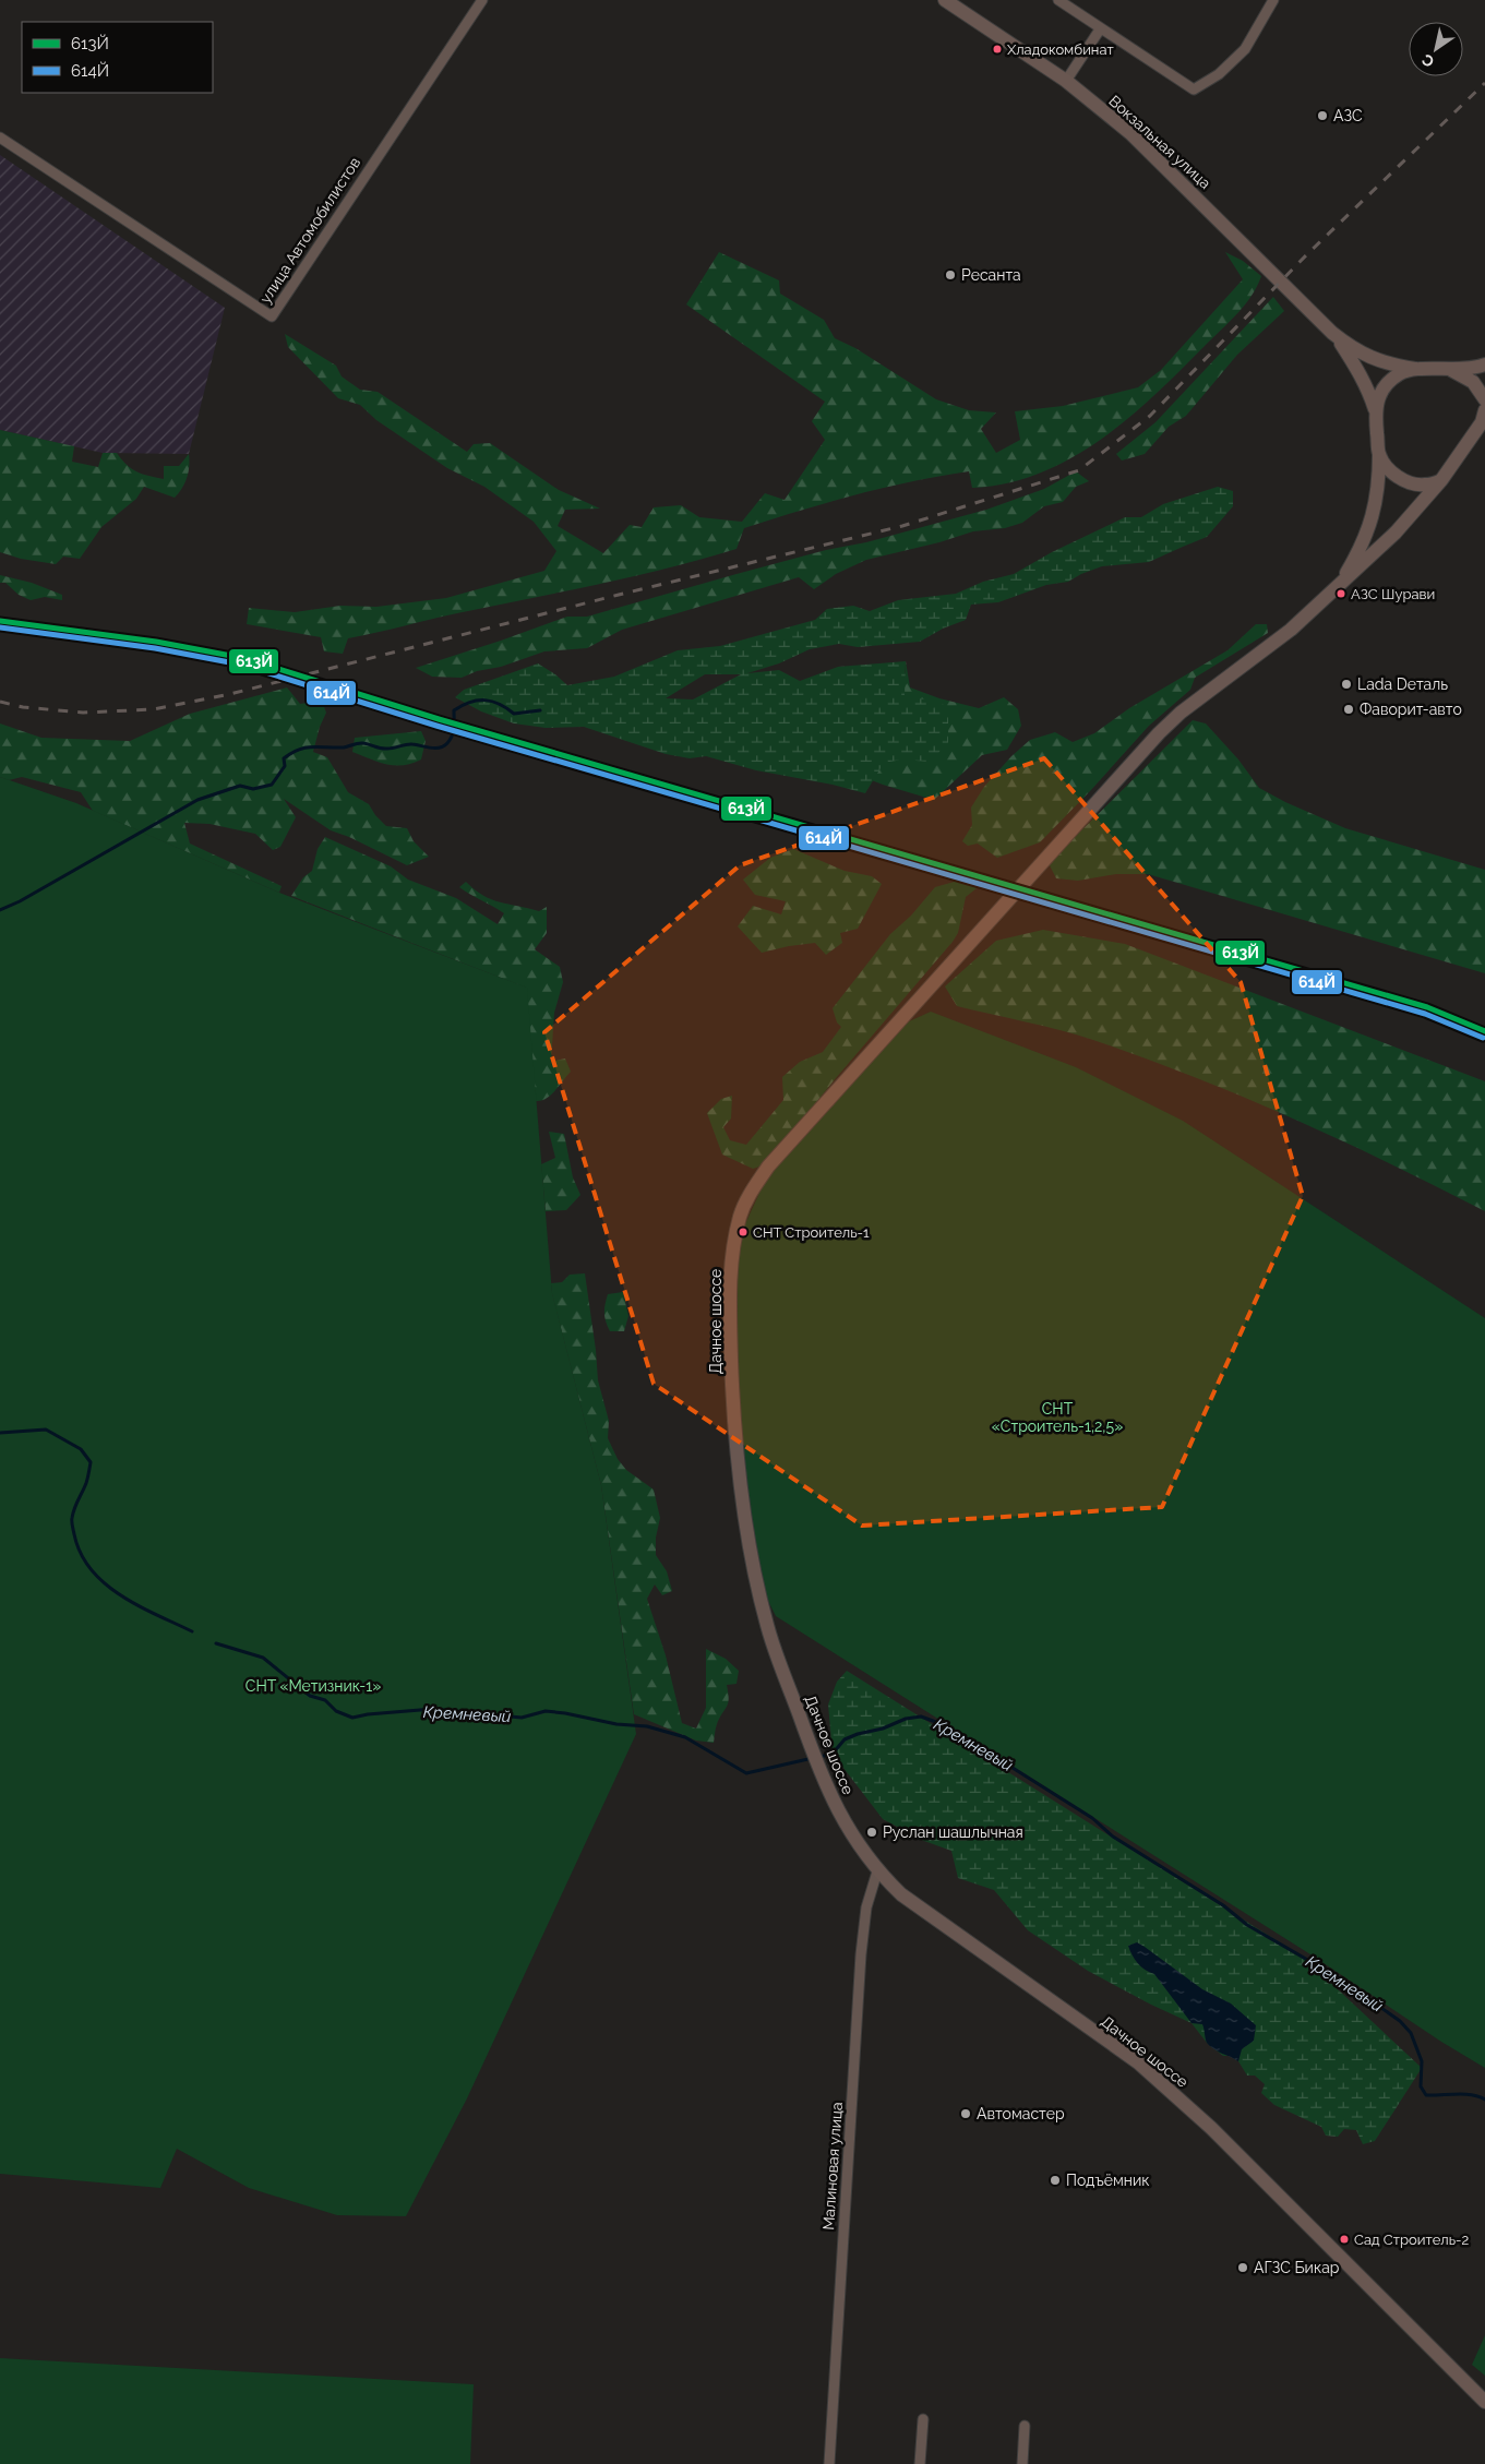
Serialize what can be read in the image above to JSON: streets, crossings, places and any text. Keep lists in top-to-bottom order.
{
  "streets": {
    "main road": ["Вокзальная улица", "Дачное шоссе"],
    "street": ["улица Автомобилистов", "Малиновая улица"]
  },
  "crossings": [
    ["Дачное шоссе", "Малиновая улица"]
  ],
  "water": ["Кремневый"],
  "parks": ["СНТ «Строитель-1,2,5»", "СНТ «Метизник-1»"],
  "places": [
    "Хладокомбинат",
    "АЗС",
    "Ресанта",
    "АЗС Шурави",
    "Lada Dеталь",
    "Фаворит-авто",
    "СНТ Строитель-1",
    "Руслан шашлычная",
    "Автомастер",
    "Подъёмник",
    "Сад Строитель-2",
    "АГЗС Бикар"
  ],
  "lines": ["transit line 613Й", "transit line 614Й"],
  "legend": ["613Й", "614Й"],
  "north": "bottom left"
}
